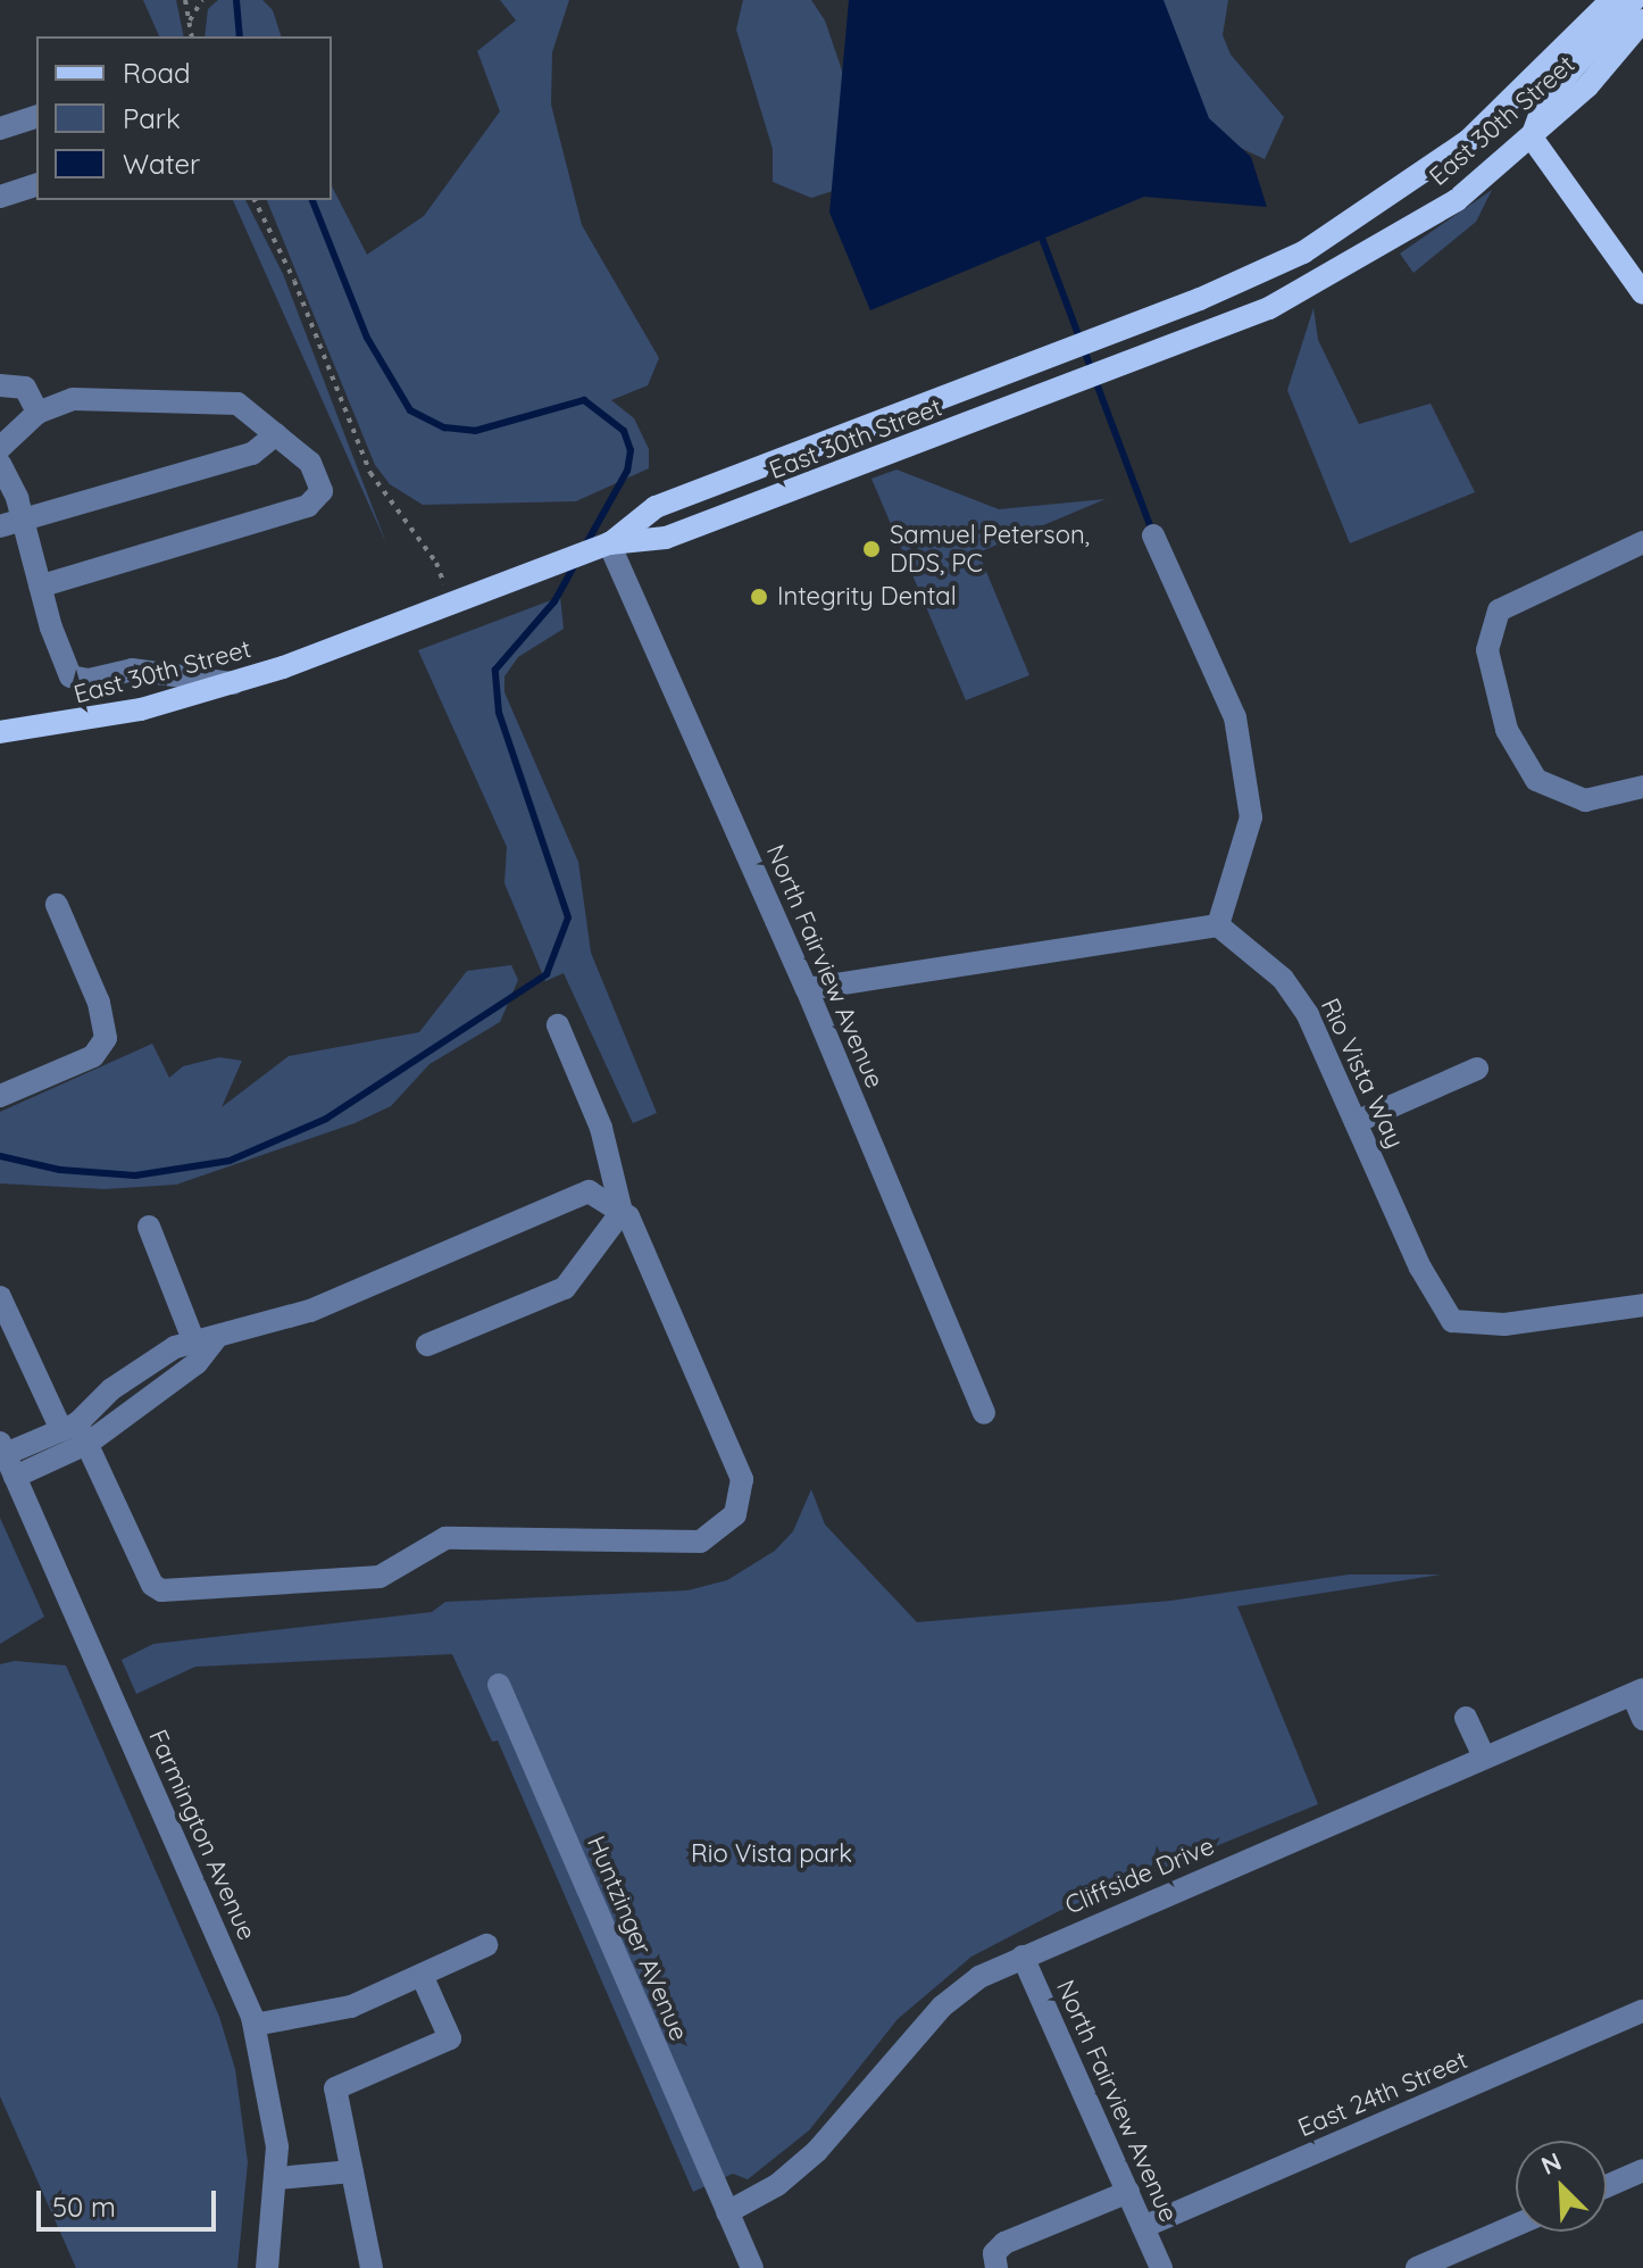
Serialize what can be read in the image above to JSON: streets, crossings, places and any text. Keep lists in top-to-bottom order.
{
  "streets": {
    "main road": ["East 30th Street"],
    "street": [
      "North Fairview Avenue",
      "Rio Vista Way",
      "Farmington Avenue",
      "Cliffside Drive",
      "Huntzinger AVenue",
      "East 24th Street"
    ]
  },
  "crossings": [
    ["East 30th Street", "North Fairview Avenue"],
    ["North Fairview Avenue", "Cliffside Drive"],
    ["North Fairview Avenue", "East 24th Street"],
    ["Cliffside Drive", "Huntzinger AVenue"]
  ],
  "parks": ["Rio Vista park"],
  "places": ["Samuel Peterson, DDS, PC", "Integrity Dental"],
  "legend": ["Road", "Park", "Water"],
  "scale_bar": "50 m",
  "north": "top left"
}
